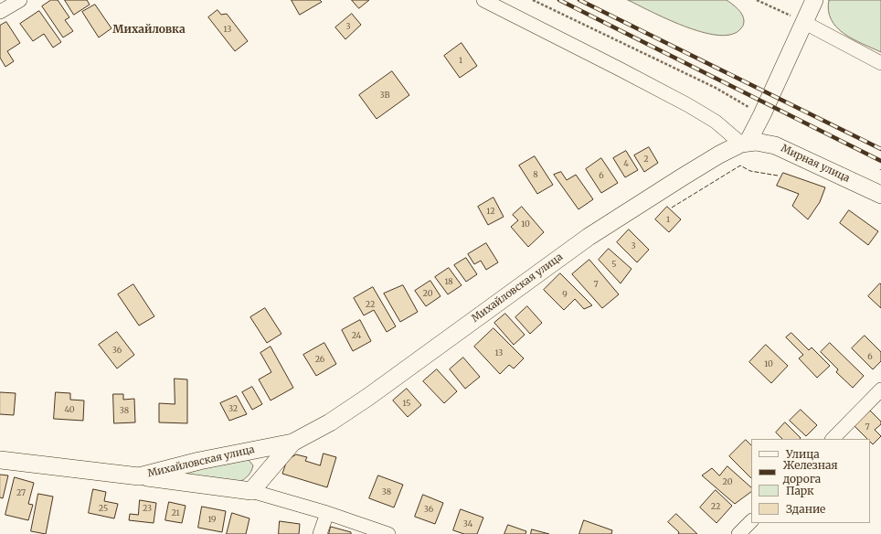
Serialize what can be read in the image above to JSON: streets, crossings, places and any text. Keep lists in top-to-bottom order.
{
  "streets": {
    "street": ["Мирная улица", "Михайловская улица"]
  },
  "crossings": [
    ["Мирная улица", "Михайловская улица"]
  ],
  "districts": ["Михайловка"],
  "house_numbers": [
    "3",
    "13",
    "1",
    "3В",
    "2",
    "4",
    "8",
    "6",
    "12",
    "1",
    "10",
    "3",
    "5",
    "18",
    "7",
    "20",
    "9",
    "22",
    "24",
    "36",
    "13",
    "6",
    "26",
    "10",
    "15",
    "32",
    "40",
    "38",
    "7",
    "20",
    "38",
    "27",
    "22",
    "25",
    "23",
    "36",
    "21",
    "19",
    "34"
  ],
  "legend": [
    "Улица",
    "Железная дорога",
    "Парк",
    "Здание"
  ]
}
